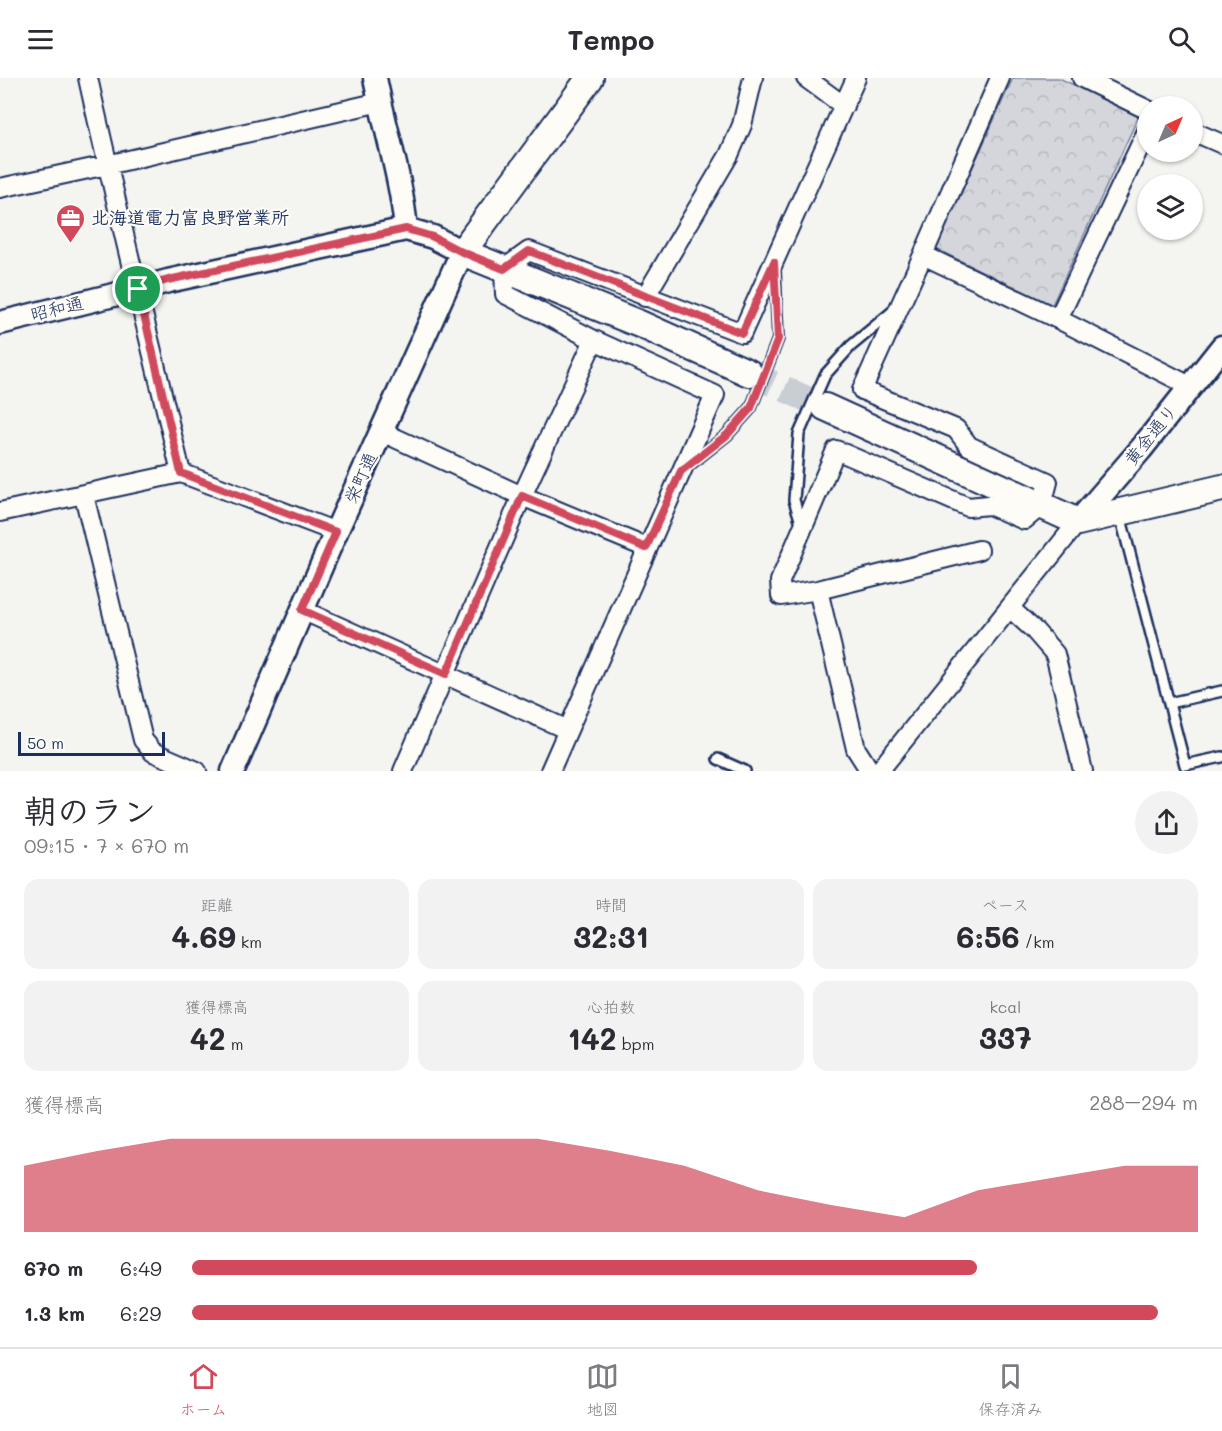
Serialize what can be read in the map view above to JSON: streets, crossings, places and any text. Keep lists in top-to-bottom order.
{
  "streets": {
    "street": ["昭和通", "黄金通り", "栄町通"]
  },
  "crossings": [
    ["昭和通", "栄町通"]
  ],
  "places": {
    "office": ["北海道電力富良野営業所"]
  },
  "scale_bar": "50 m",
  "north": "top right",
  "page": {
    "header": "Tempo",
    "scale": "50 m",
    "heading": ["朝のラン", "09:15 · 7 × 670 m"],
    "stats": [
      ["距離", "4.69 km"],
      ["時間", "32:31"],
      ["ペース", "6:56 /km"],
      ["獲得標高", "42 m"],
      ["心拍数", "142 bpm"],
      ["kcal", "337"]
    ],
    "chart": ["獲得標高", "288–294 m"],
    "list": [
      {
        "name": "670 m",
        "note": "6:49"
      },
      {
        "name": "1.3 km",
        "note": "6:29"
      }
    ],
    "tabs": ["ホーム", "地図", "保存済み"]
  }
}
